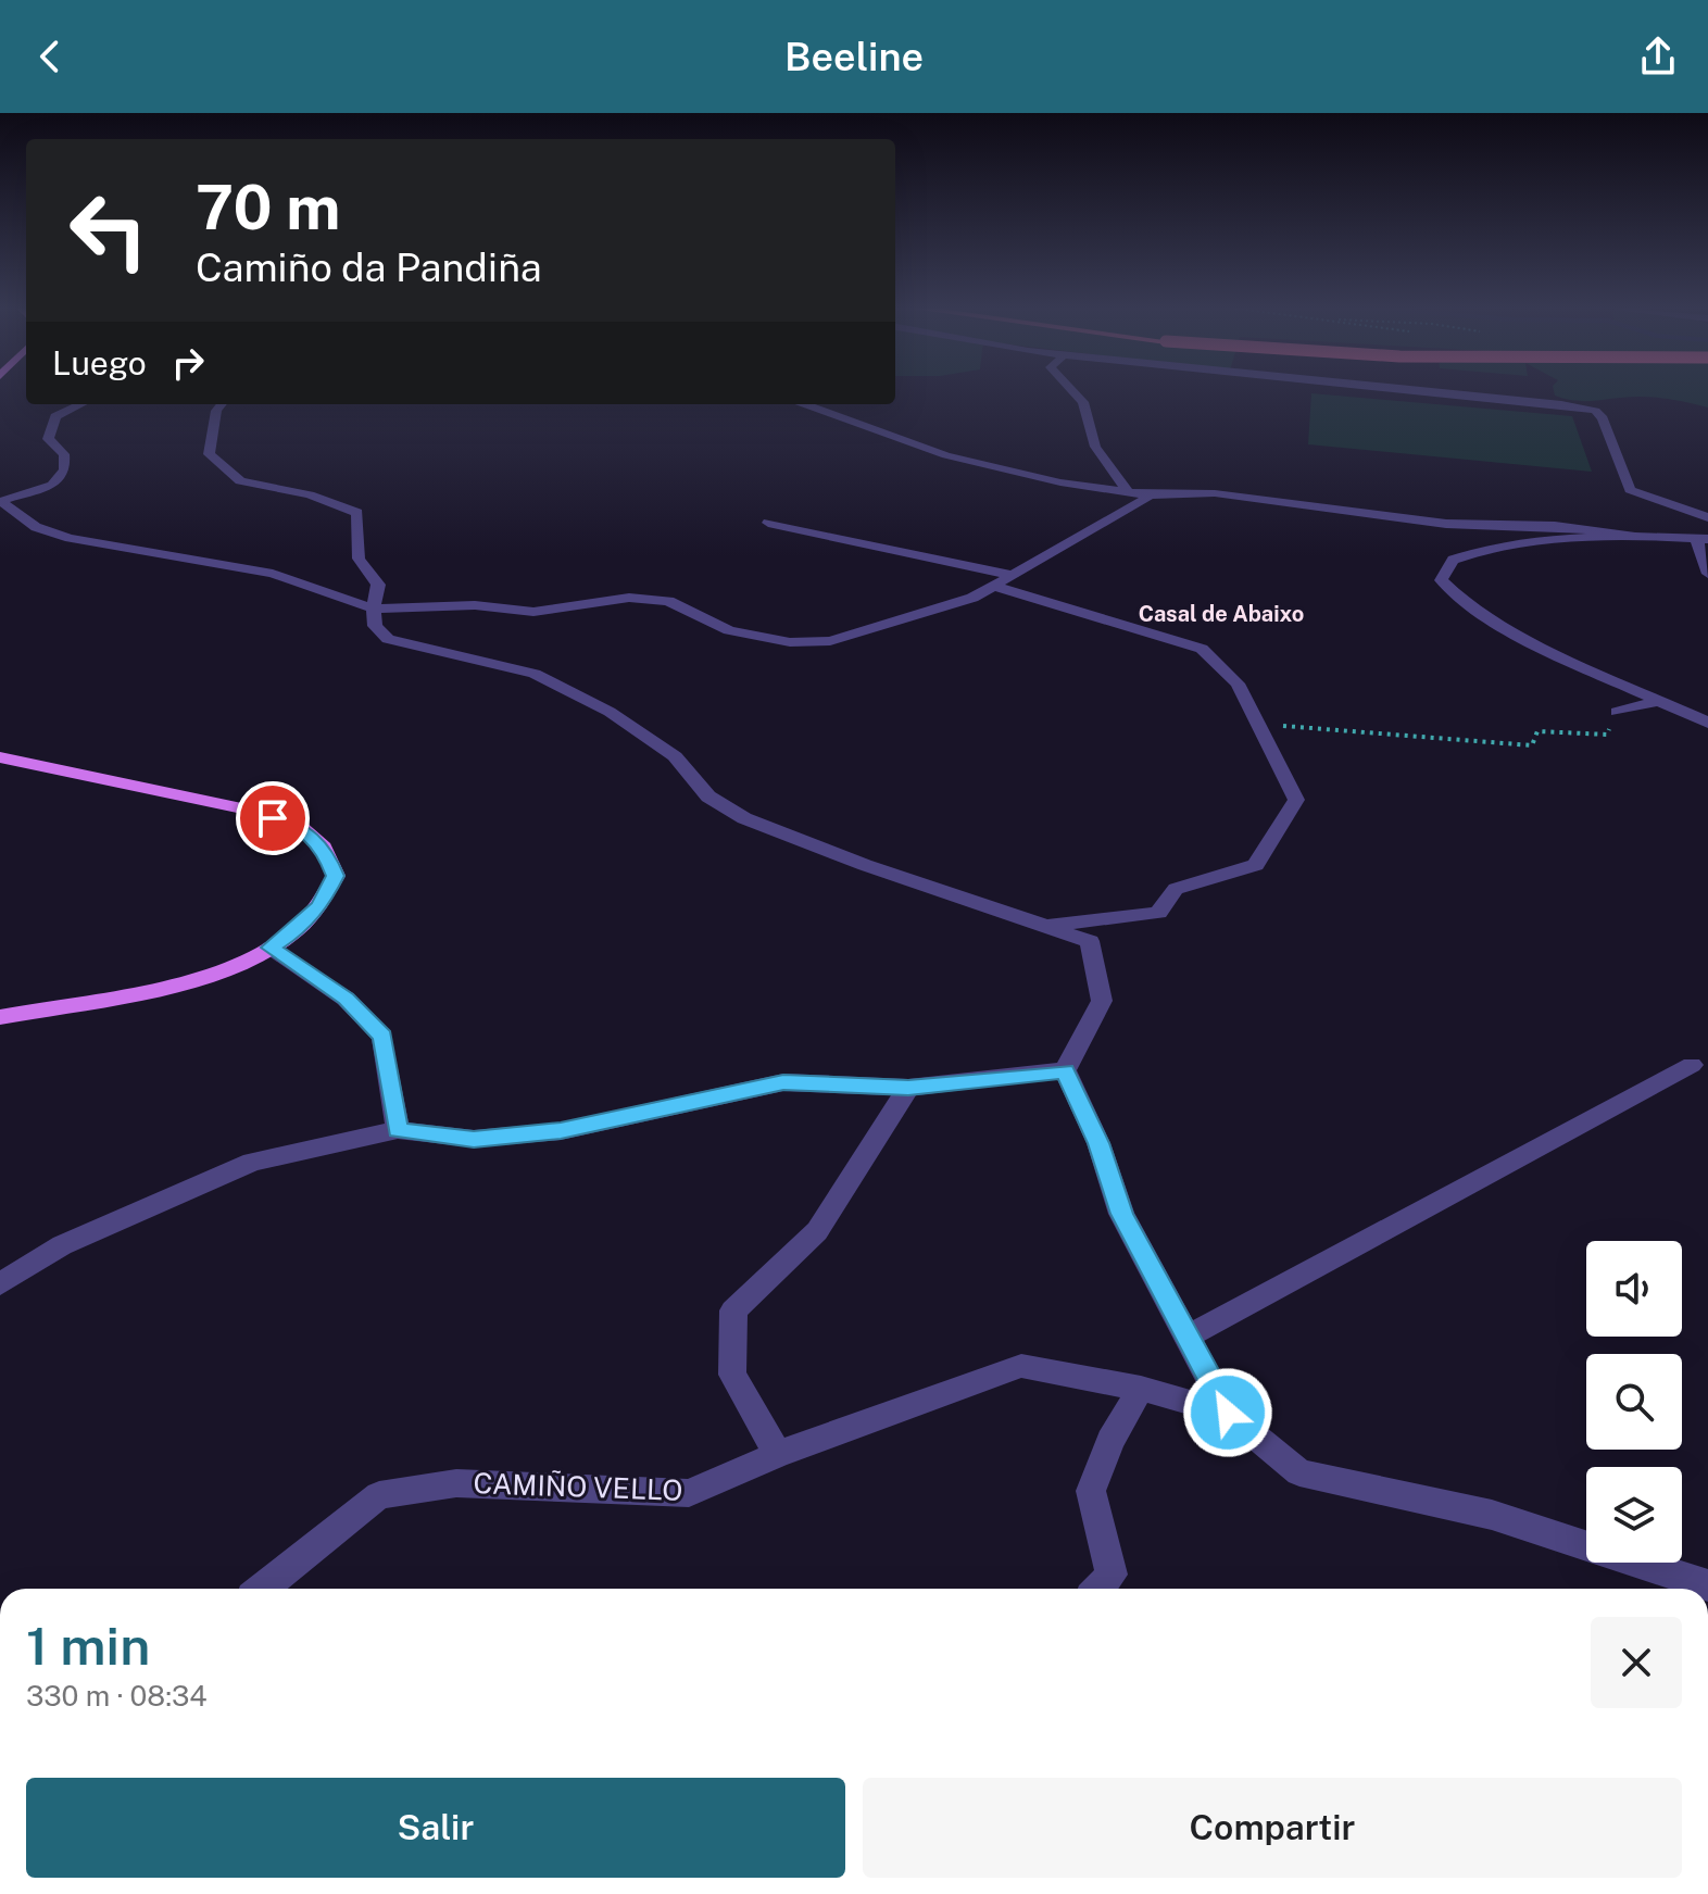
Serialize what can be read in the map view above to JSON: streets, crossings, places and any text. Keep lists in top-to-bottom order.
{
  "streets": {
    "street": ["CAMIÑO VELLO"]
  },
  "districts": ["Casal de Abaixo"],
  "page": {
    "header": "Beeline",
    "turn": ["70 m", "Camiño da Pandiña"],
    "then": "Luego",
    "heading": ["1 min", "330 m · 08:34"],
    "buttons": ["Salir", "Compartir"]
  }
}
